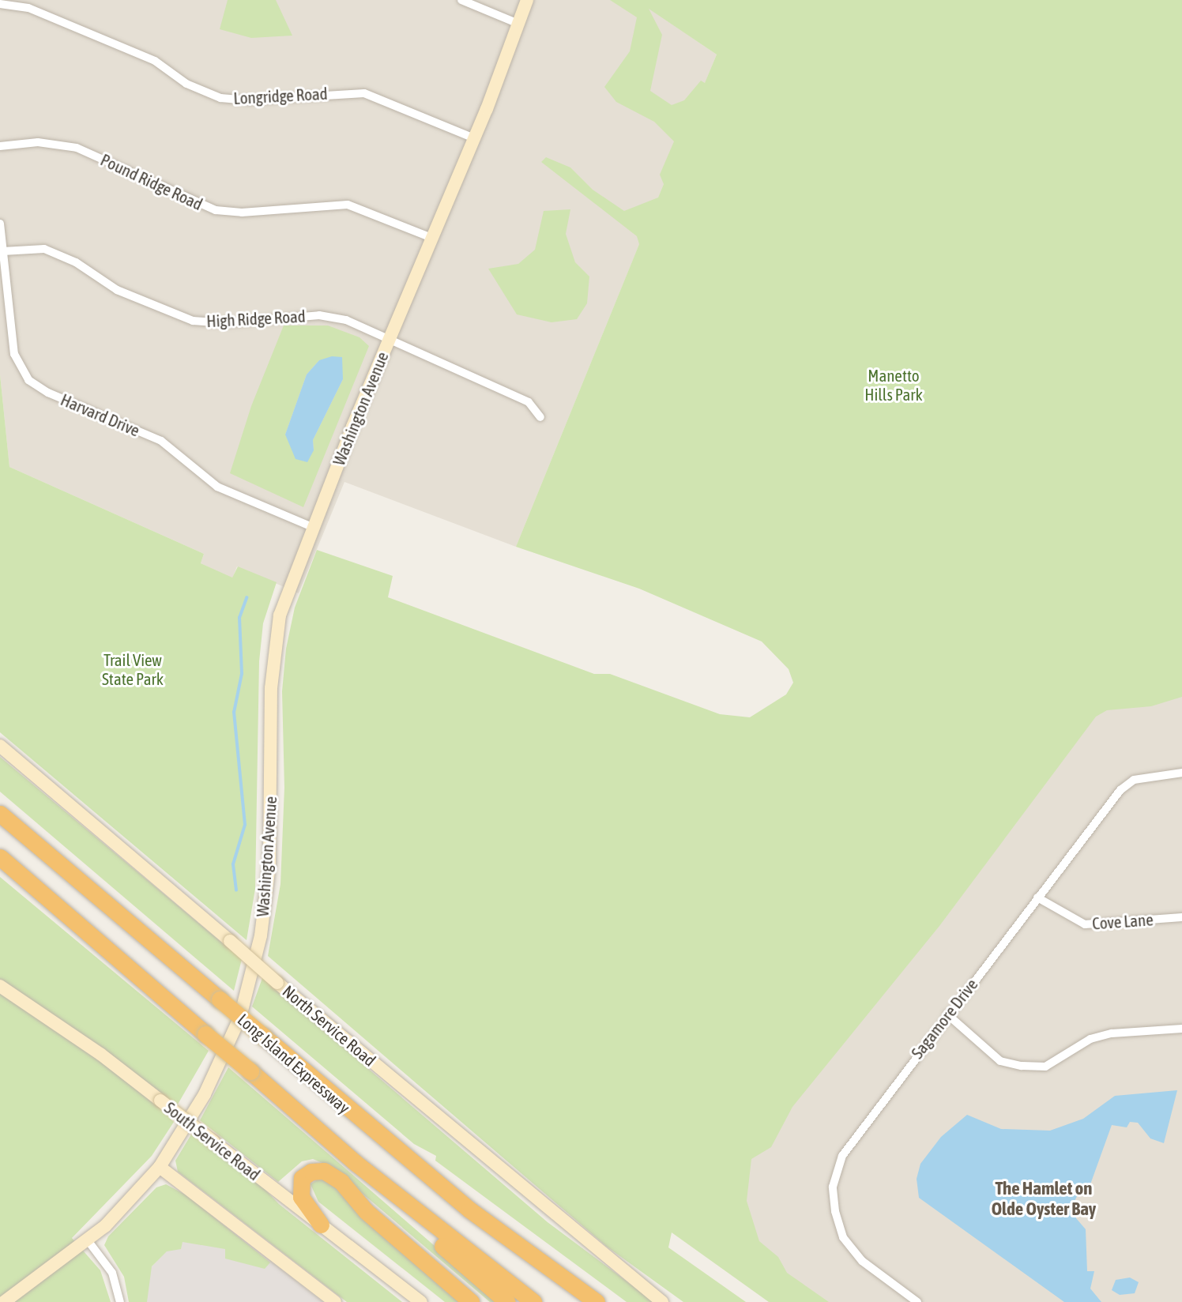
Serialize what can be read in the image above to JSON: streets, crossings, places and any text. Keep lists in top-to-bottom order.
{
  "streets": {
    "highway": ["Long Island Expressway"],
    "main road": ["Washington Avenue", "North Service Road", "South Service Road"],
    "street": [
      "Longridge Road",
      "Pound Ridge Road",
      "High Ridge Road",
      "Harvard Drive",
      "Cove Lane",
      "Sagamore Drive"
    ]
  },
  "crossings": [
    ["Longridge Road", "Washington Avenue"],
    ["Pound Ridge Road", "Washington Avenue"],
    ["High Ridge Road", "Washington Avenue"],
    ["High Ridge Road", "Harvard Drive"],
    ["Washington Avenue", "Harvard Drive"],
    ["Cove Lane", "Sagamore Drive"]
  ],
  "districts": ["The Hamlet on Olde Oyster Bay"],
  "parks": ["Manetto Hills Park", "Trail View State Park"]
}
